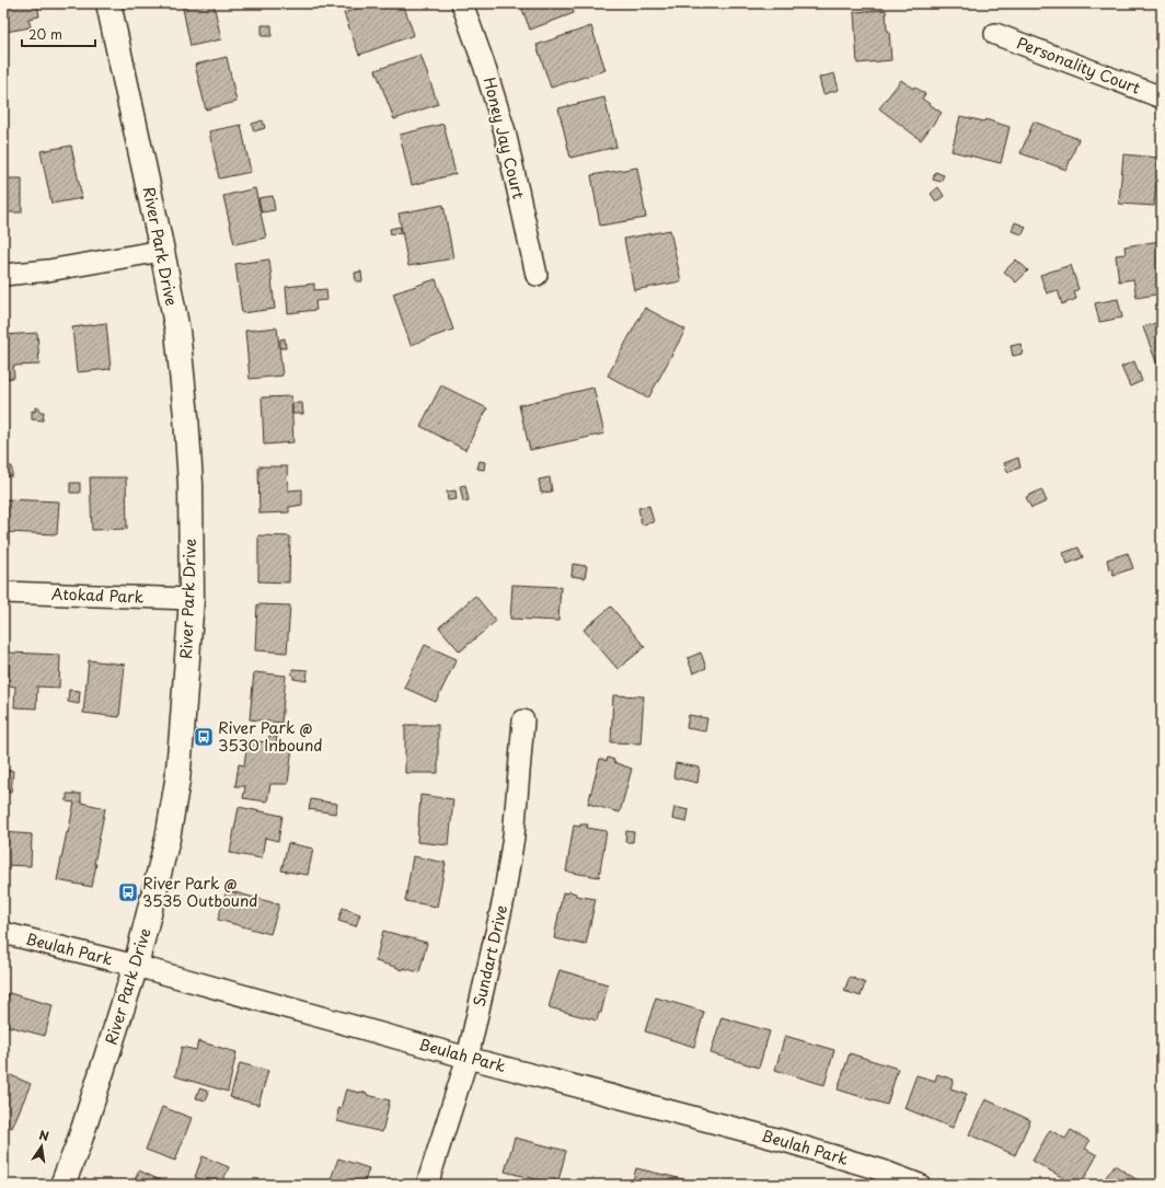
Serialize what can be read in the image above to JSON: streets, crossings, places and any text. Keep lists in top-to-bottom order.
{
  "streets": {
    "street": [
      "Personality Court",
      "Honey Jay Court",
      "River Park Drive",
      "Atokad Park",
      "Beulah Park",
      "Sundart Drive"
    ]
  },
  "crossings": [
    ["River Park Drive", "Atokad Park"],
    ["River Park Drive", "Beulah Park"],
    ["Beulah Park", "Sundart Drive"]
  ],
  "places": {
    "bus stop": ["River Park @ 3530 Inbound", "River Park @ 3535 Outbound"]
  },
  "scale_bar": "20 m",
  "north": "top"
}
